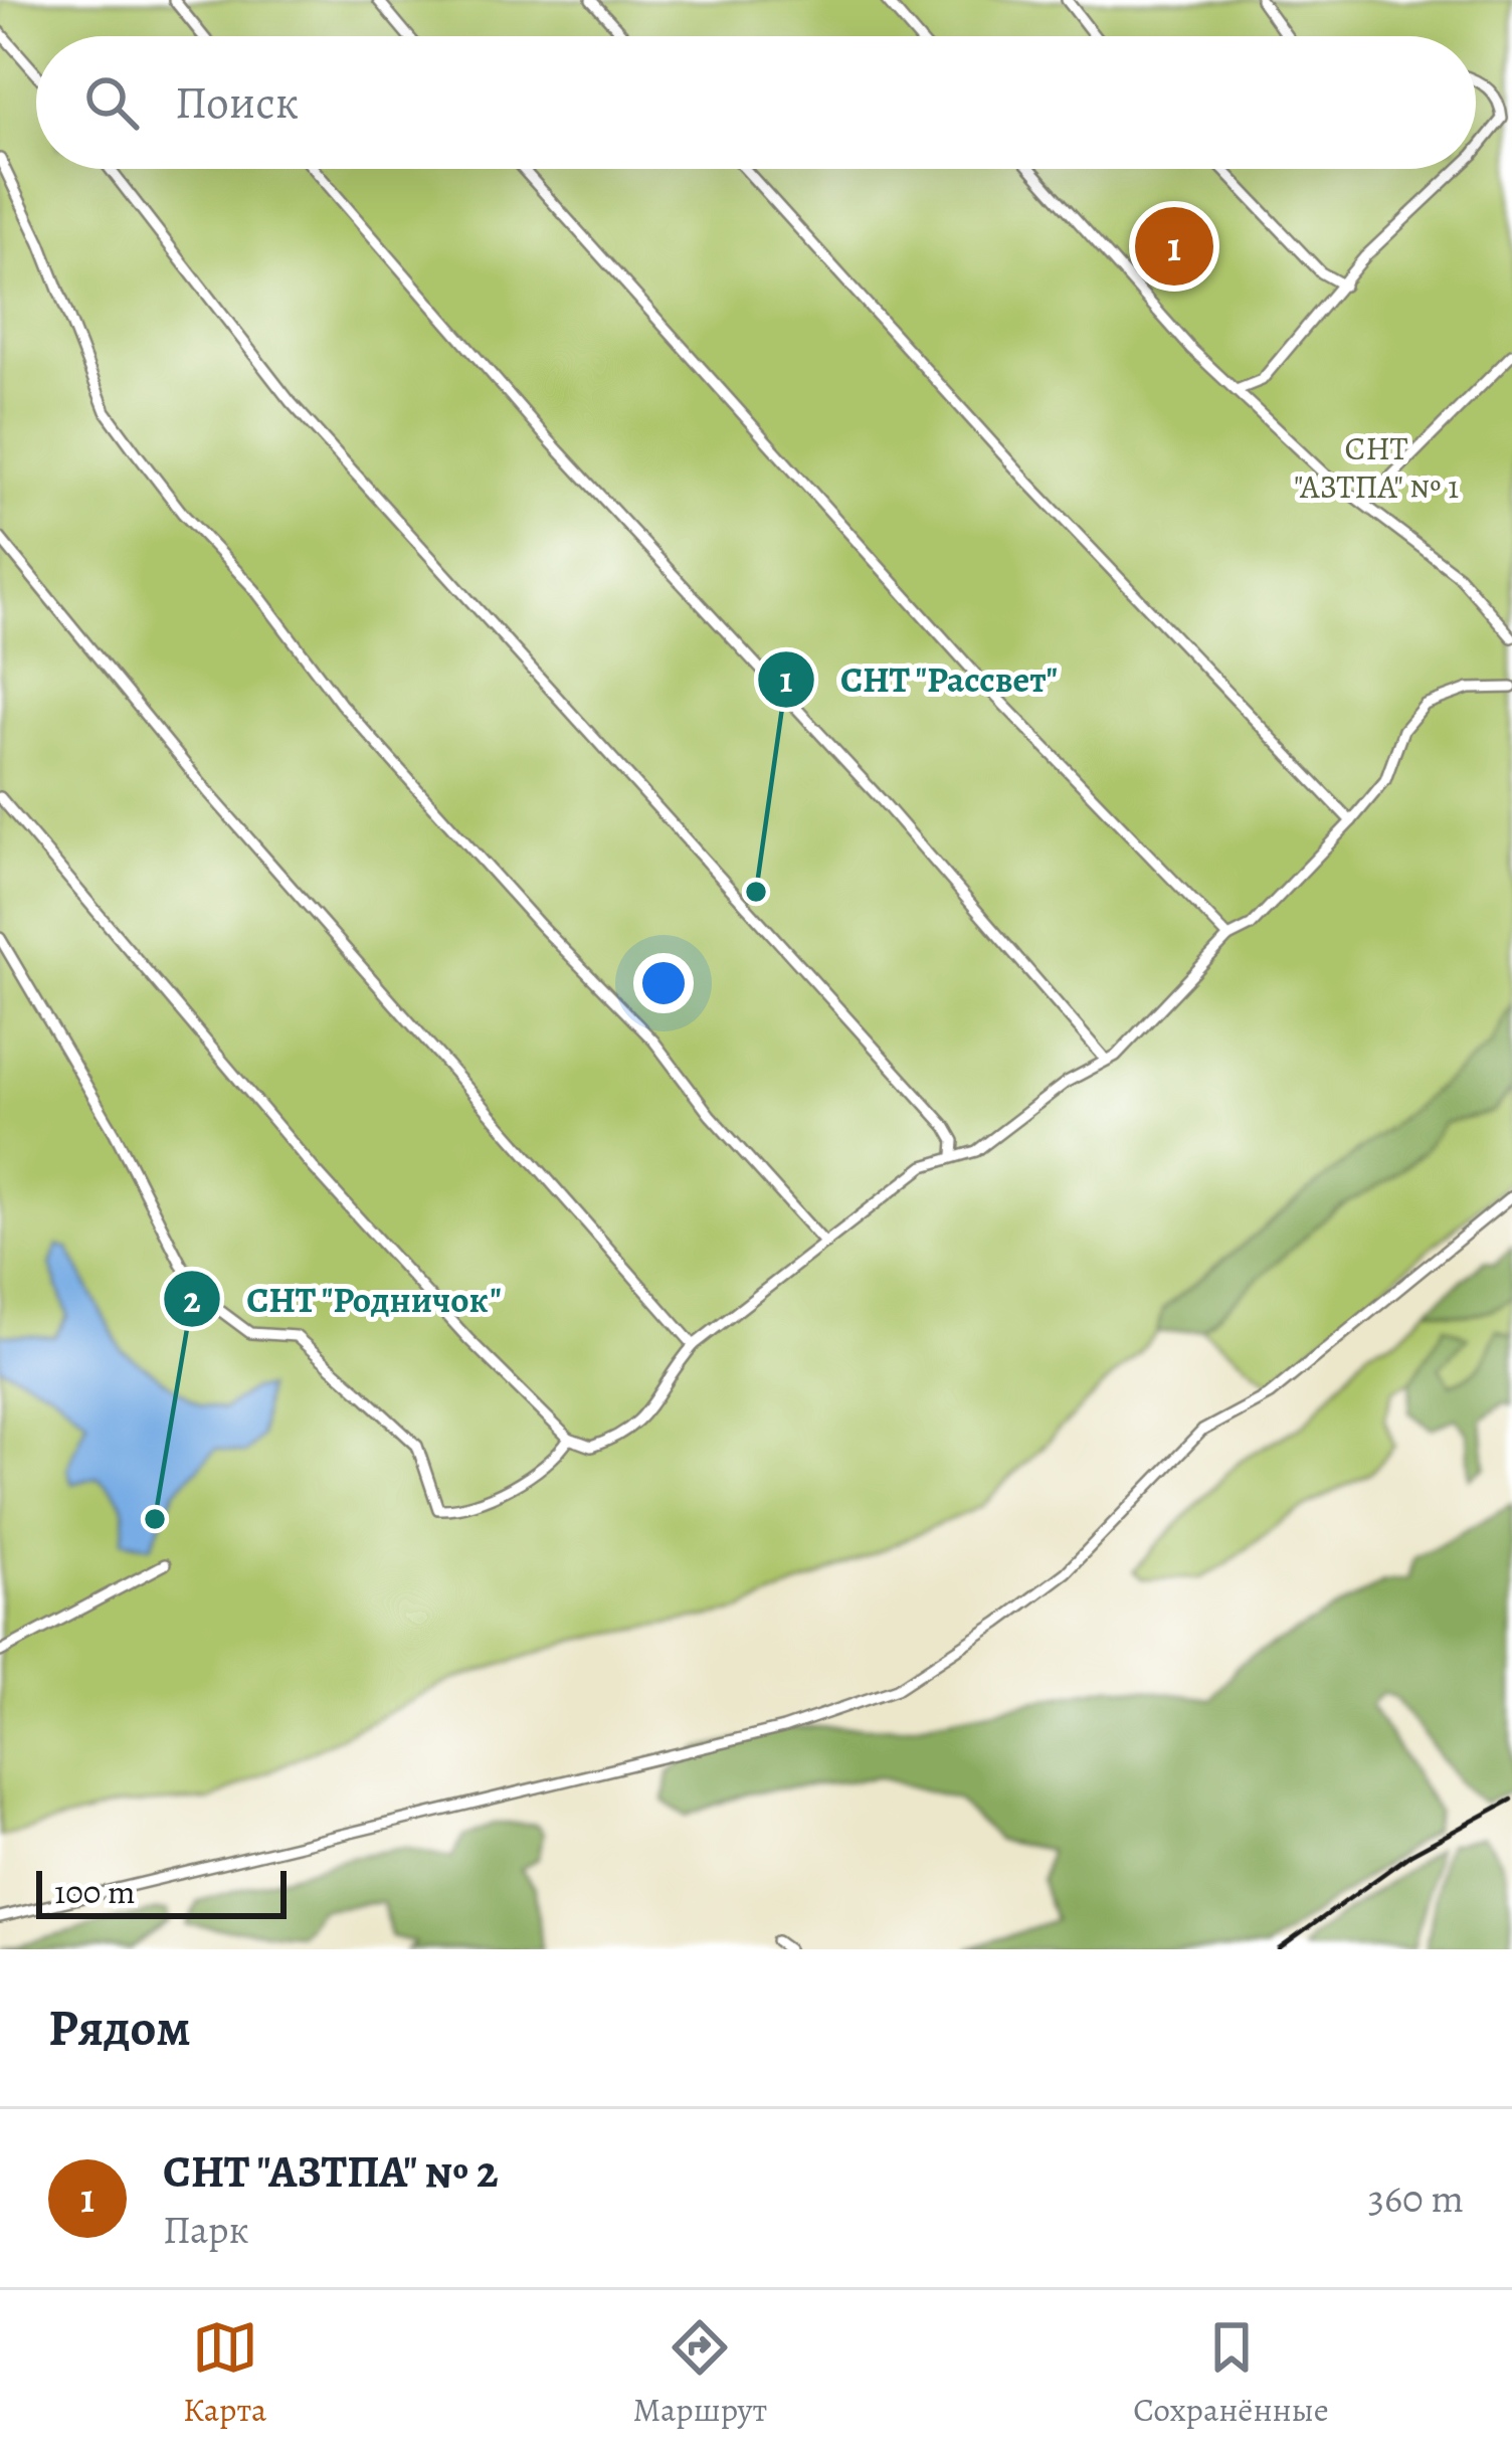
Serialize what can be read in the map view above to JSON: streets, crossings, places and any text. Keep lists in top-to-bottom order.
{
  "parks": ["СНТ \"АЗТПА\" № 1"],
  "places": ["СНТ \"Рассвет\"", "СНТ \"Родничок\""],
  "scale_bar": "100 m",
  "page": {
    "search": "Поиск",
    "pins": "1",
    "scale": "100 m",
    "heading": "Рядом",
    "list": [
      {
        "mark": "1",
        "name": "СНТ \"АЗТПА\" № 2",
        "note": "Парк",
        "value": "360 m"
      }
    ],
    "nav": ["Карта", "Маршрут", "Сохранённые"]
  }
}
